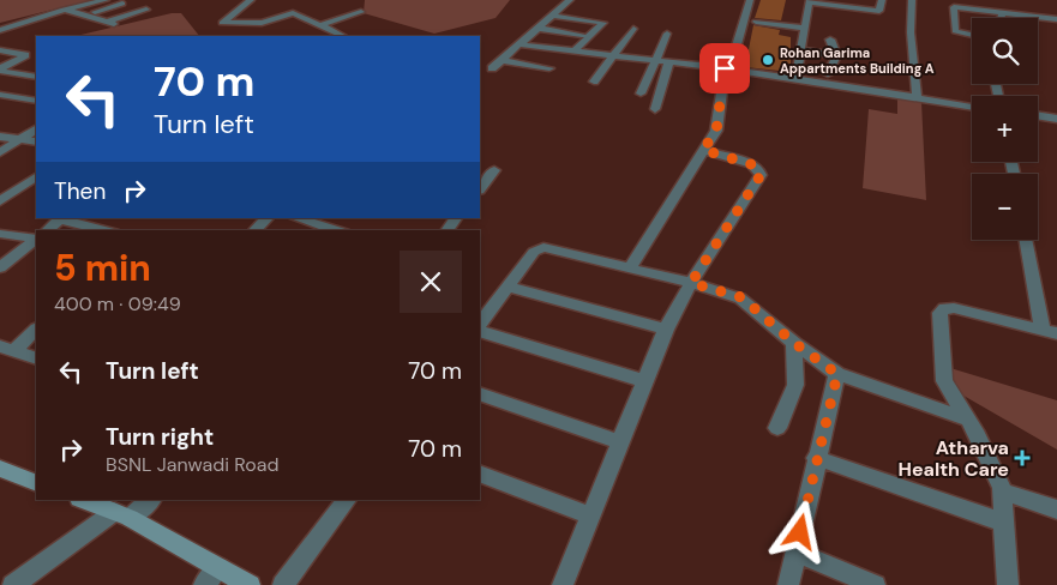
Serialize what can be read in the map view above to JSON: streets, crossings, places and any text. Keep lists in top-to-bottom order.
{
  "places": {
    "other": ["Rohan Garima Appartments Building A"],
    "health": ["Atharva Health Care"]
  },
  "page": {
    "map_buttons": ["+", "−"],
    "turn": ["70 m", "Turn left"],
    "then": "Then",
    "heading": ["5 min", "400 m · 09:49"],
    "list": [
      {
        "name": "Turn left",
        "value": "70 m"
      },
      {
        "name": "Turn right",
        "note": "BSNL Janwadi Road",
        "value": "70 m"
      }
    ]
  }
}
